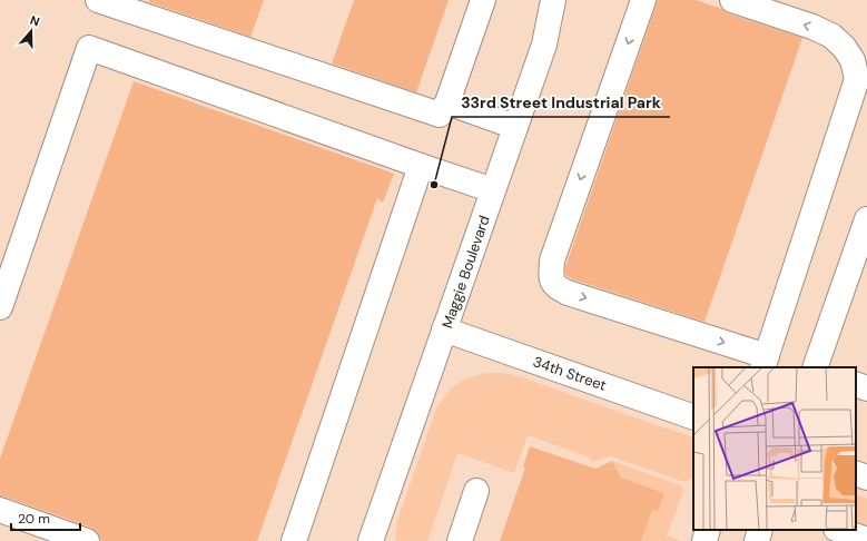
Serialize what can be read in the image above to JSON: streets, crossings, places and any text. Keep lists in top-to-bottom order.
{
  "streets": {
    "street": ["Maggie Boulevard", "34th Street"]
  },
  "crossings": [
    ["Maggie Boulevard", "34th Street"]
  ],
  "places": ["33rd Street Industrial Park"],
  "scale_bar": "20 m",
  "north": "top"
}
